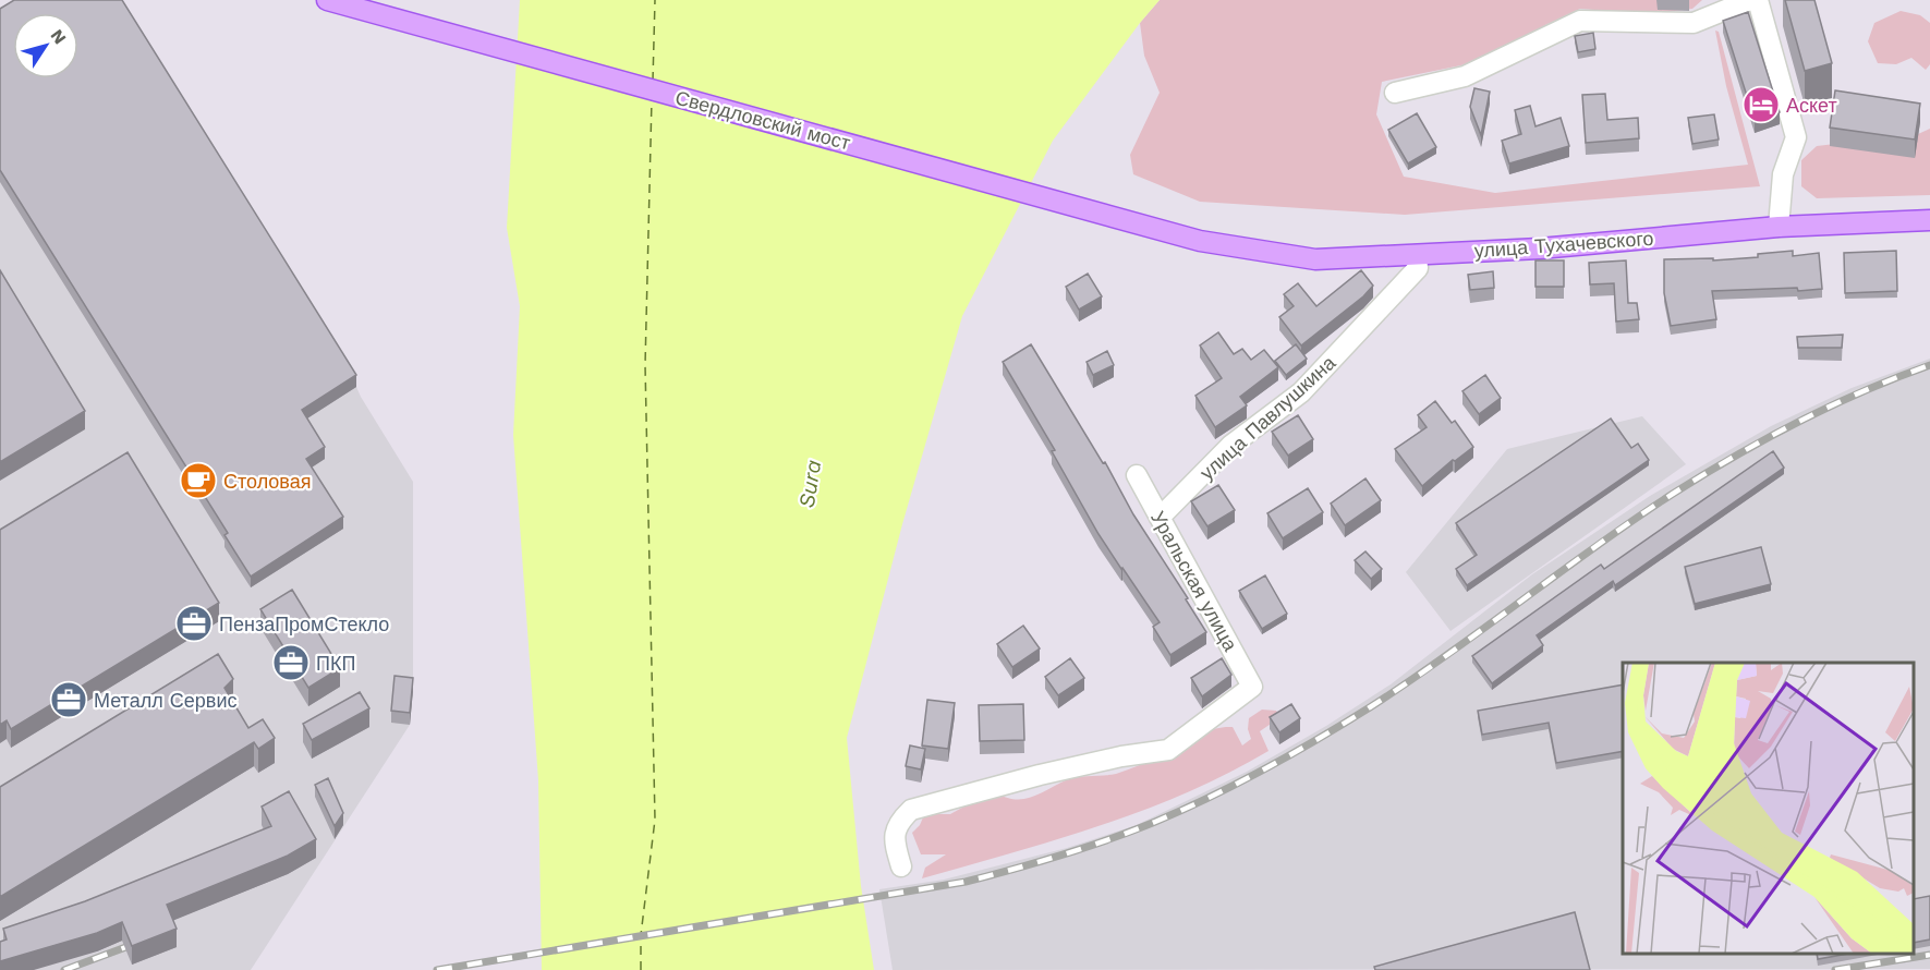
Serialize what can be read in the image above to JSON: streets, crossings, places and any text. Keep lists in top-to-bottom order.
{
  "streets": {
    "main road": ["Свердловский мост", "улица Тухачевского"],
    "street": ["улица Павлушкина", "Уральская улица"]
  },
  "crossings": [
    ["Свердловский мост", "улица Тухачевского"],
    ["улица Тухачевского", "улица Павлушкина"],
    ["улица Павлушкина", "Уральская улица"]
  ],
  "water": ["Sura"],
  "places": {
    "hotel": ["Аскет"],
    "cafe": ["Столовая"],
    "office": ["ПензаПромСтекло", "ПКП", "Металл Сервис"]
  },
  "north": "top right"
}
